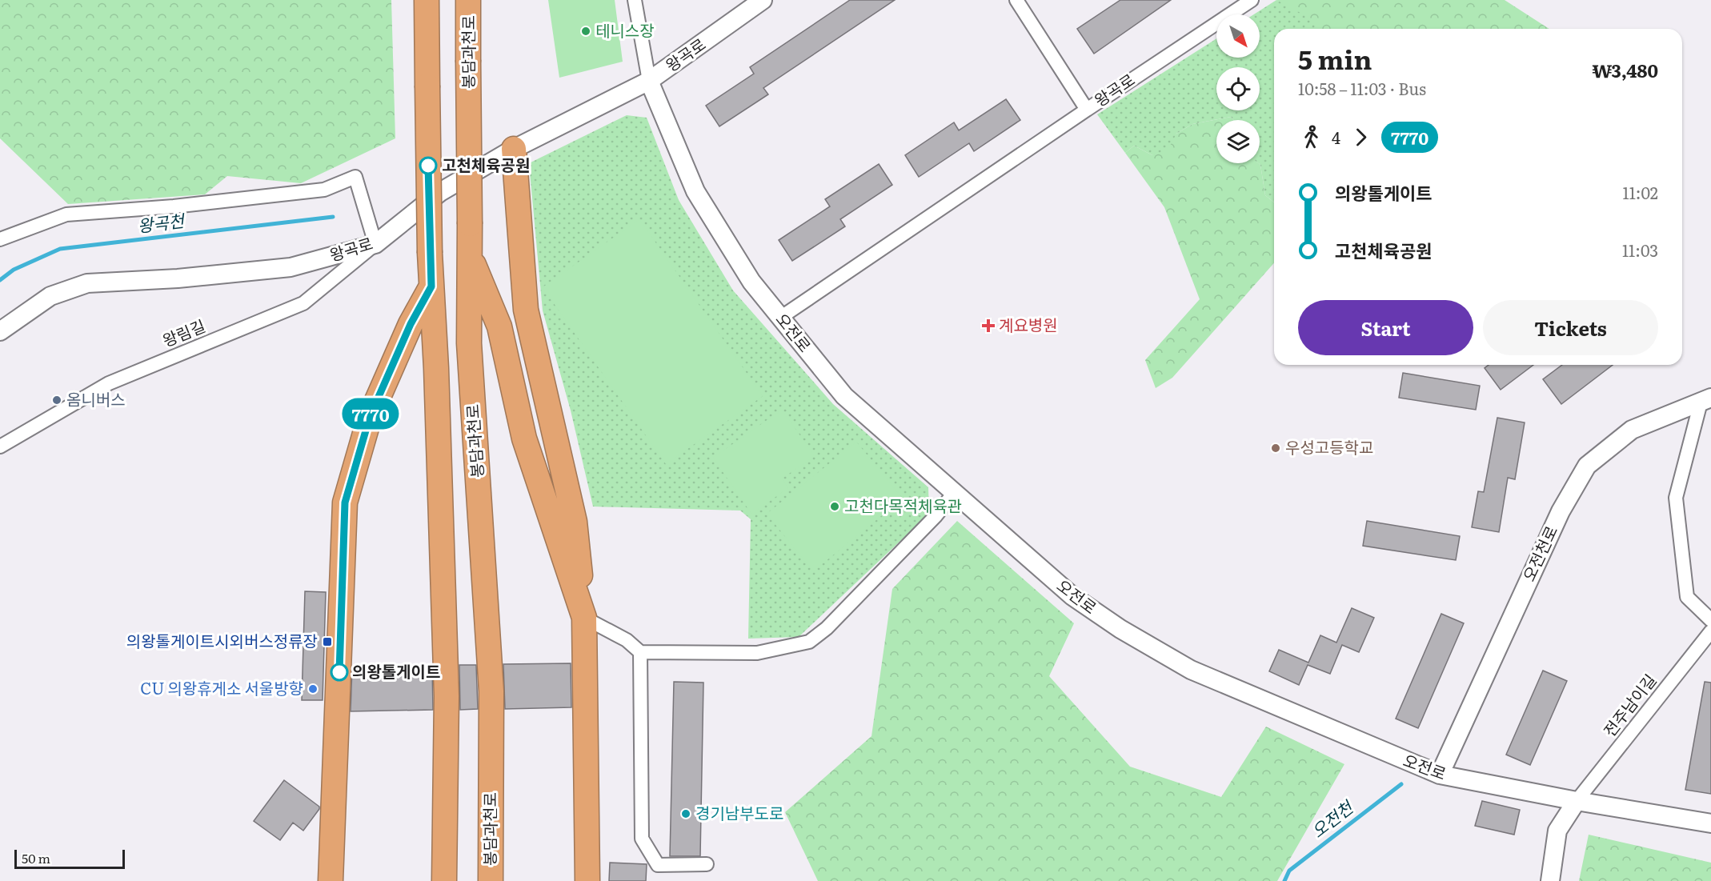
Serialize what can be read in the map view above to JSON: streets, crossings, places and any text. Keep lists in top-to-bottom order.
{
  "streets": {
    "highway": ["봉담과천로"],
    "street": [
      "왕곡로",
      "오전로",
      "왕림길",
      "오전천로",
      "전주남이길"
    ]
  },
  "crossings": [
    ["왕곡로", "오전로"],
    ["왕곡로", "왕림길"],
    ["오전로", "오전천로"],
    ["오전로", "전주남이길"]
  ],
  "water": ["왕곡천", "오전천"],
  "places": {
    "other": [
      "테니스장",
      "고천체육공원",
      "옴니버스",
      "우성고등학교",
      "고천다목적체육관",
      "의왕톨게이트",
      "CU 의왕휴게소 서울방향",
      "경기남부도로"
    ],
    "health": ["계요병원"],
    "transit": ["의왕톨게이트시외버스정류장"]
  },
  "lines": ["bus line 7770"],
  "scale_bar": "50 m",
  "north": "bottom right",
  "page": {
    "on_map": "7770",
    "heading": ["5 min", "10:58 – 11:03 · Bus", "₩3,480"],
    "legs": ["4", "7770"],
    "list": [
      {
        "name": "의왕톨게이트",
        "value": "11:02"
      },
      {
        "name": "고천체육공원",
        "value": "11:03"
      }
    ],
    "buttons": ["Start", "Tickets"],
    "scale": "50 m"
  }
}
